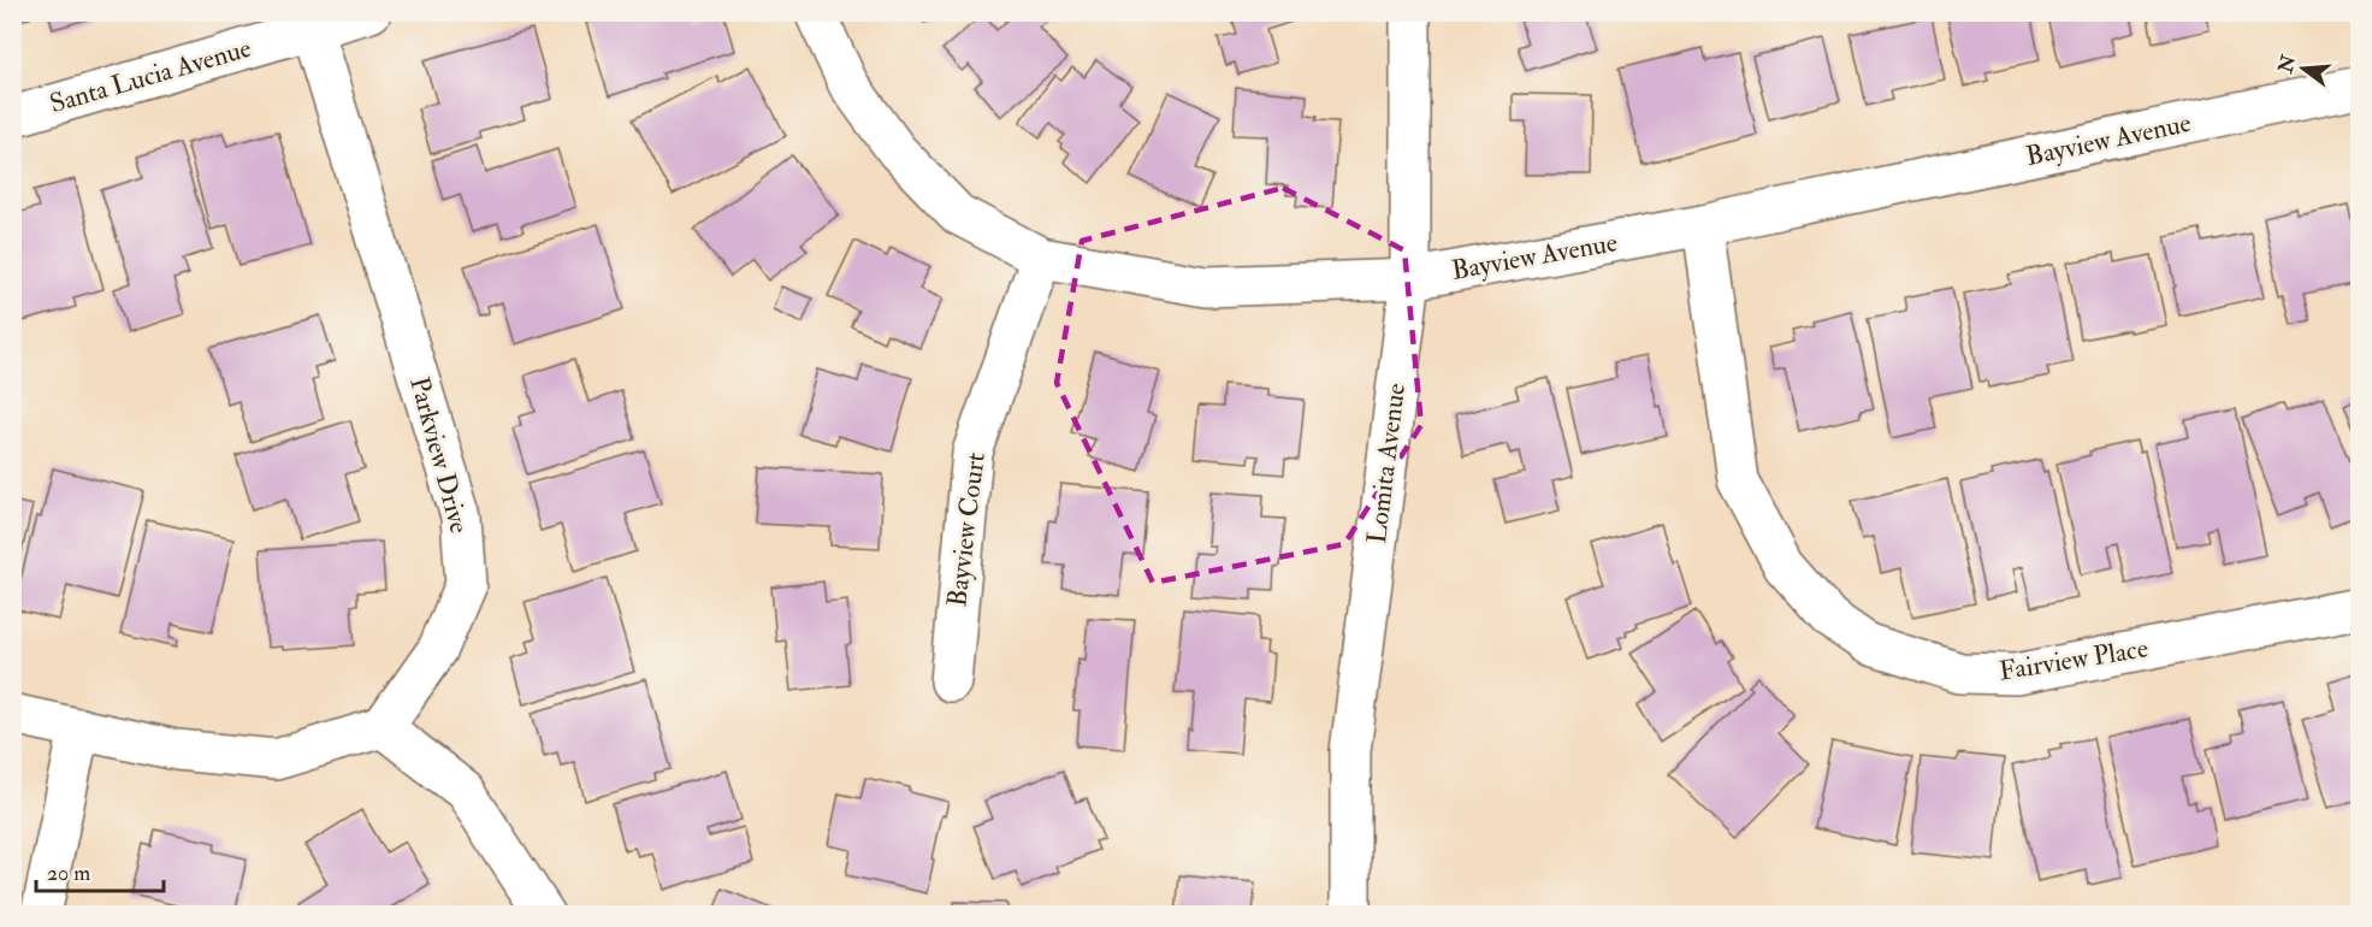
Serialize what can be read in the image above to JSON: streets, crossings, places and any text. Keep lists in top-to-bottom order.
{
  "streets": {
    "street": [
      "Santa Lucia Avenue",
      "Bayview Avenue",
      "Parkview Drive",
      "Lomita Avenue",
      "Bayview Court",
      "Fairview Place"
    ]
  },
  "crossings": [
    ["Santa Lucia Avenue", "Parkview Drive"],
    ["Bayview Avenue", "Lomita Avenue"],
    ["Bayview Avenue", "Bayview Court"],
    ["Bayview Avenue", "Fairview Place"]
  ],
  "scale_bar": "20 m",
  "north": "left"
}
